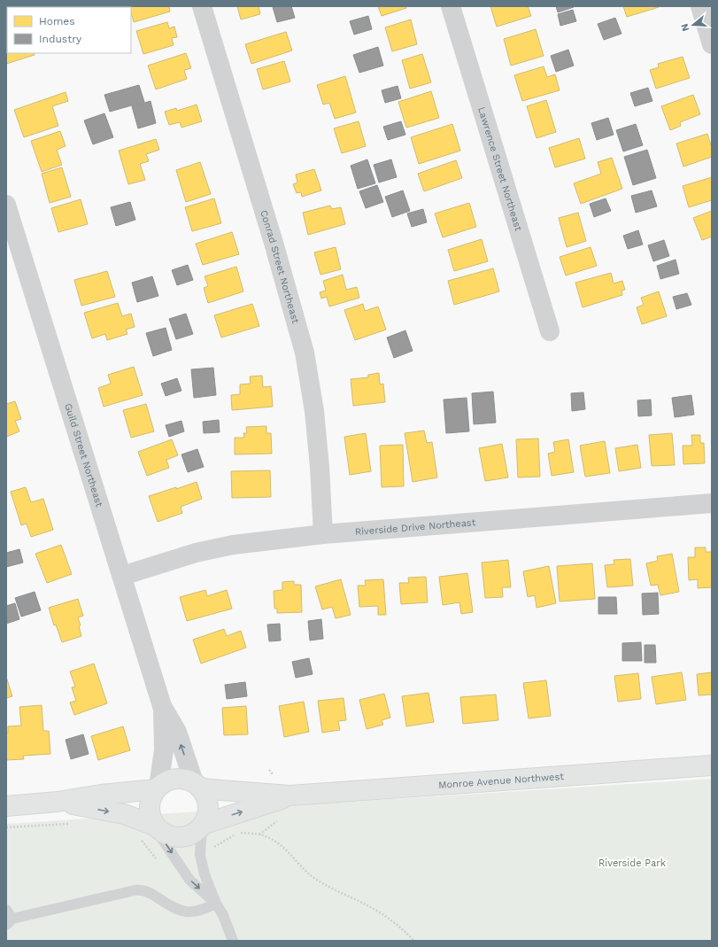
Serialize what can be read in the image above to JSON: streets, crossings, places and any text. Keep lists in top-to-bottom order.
{
  "streets": {
    "main road": ["Monroe Avenue Northwest"],
    "street": [
      "Lawrence Street Northeast",
      "Conrad Street Northeast",
      "Guild Street Northeast",
      "Riverside Drive Northeast"
    ]
  },
  "crossings": [
    ["Conrad Street Northeast", "Riverside Drive Northeast"],
    ["Guild Street Northeast", "Riverside Drive Northeast"],
    ["Guild Street Northeast", "Monroe Avenue Northwest"]
  ],
  "parks": ["Riverside Park"],
  "legend": ["Homes", "Industry"],
  "north": "left"
}
